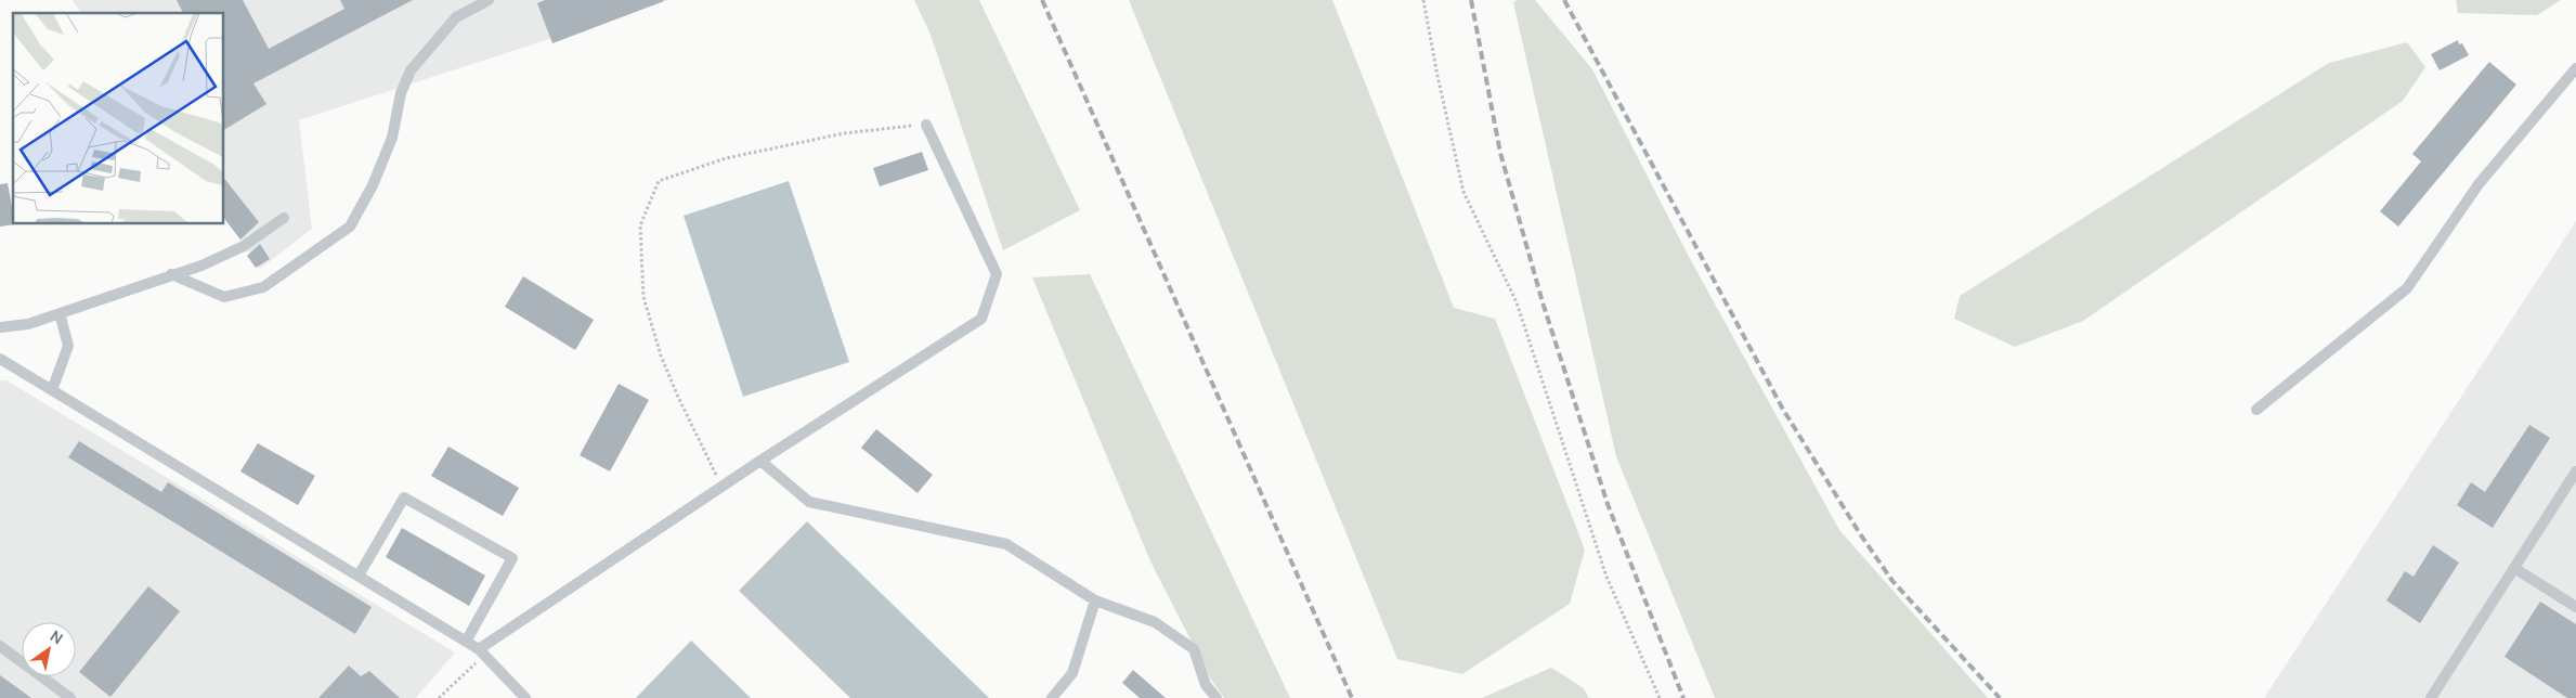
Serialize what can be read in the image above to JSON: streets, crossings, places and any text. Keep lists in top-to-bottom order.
{
  "north": "top right"
}
